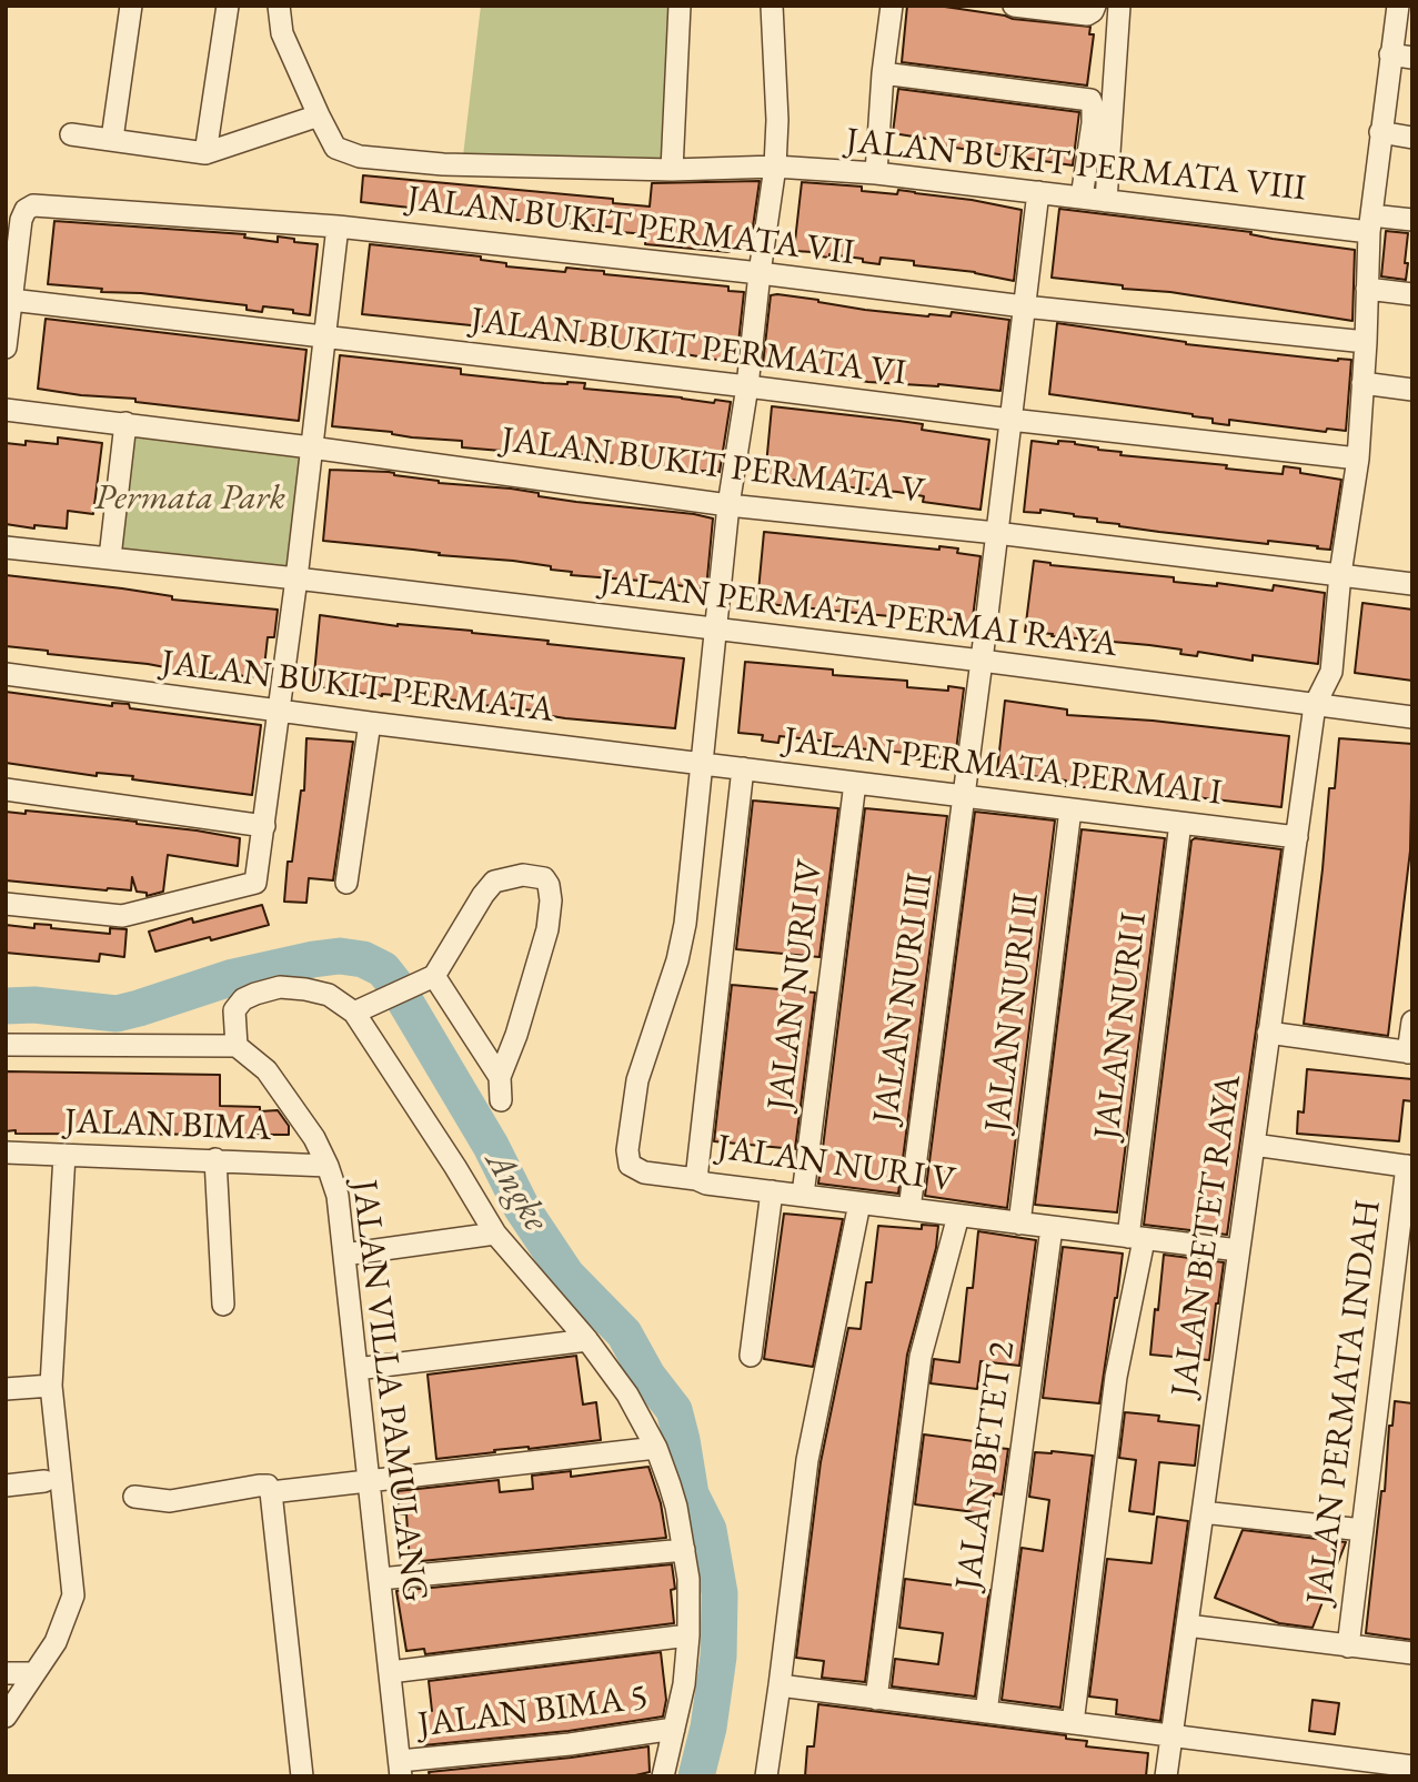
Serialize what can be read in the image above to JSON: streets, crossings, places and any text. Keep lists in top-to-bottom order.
{
  "streets": {
    "street": [
      "JALAN BUKIT PERMATA VIII",
      "JALAN BUKIT PERMATA VII",
      "JALAN BUKIT PERMATA VI",
      "JALAN BUKIT PERMATA V",
      "JALAN PERMATA PERMAI RAYA",
      "JALAN BUKIT PERMATA",
      "JALAN PERMATA PERMAI I",
      "JALAN NURI IV",
      "JALAN NURI III",
      "JALAN NURI II",
      "JALAN NURI I",
      "JALAN BIMA",
      "JALAN NURI V",
      "JALAN BETET RAYA",
      "JALAN VILLA PAMULANG",
      "JALAN PERMATA INDAH",
      "JALAN BETET 2",
      "JALAN BIMA 5"
    ]
  },
  "crossings": [
    ["JALAN BUKIT PERMATA VIII", "JALAN NURI III"],
    ["JALAN BUKIT PERMATA VIII", "JALAN BETET RAYA"],
    ["JALAN BUKIT PERMATA VII", "JALAN BUKIT PERMATA VI"],
    ["JALAN BUKIT PERMATA VII", "JALAN NURI III"],
    ["JALAN BUKIT PERMATA VII", "JALAN BETET RAYA"],
    ["JALAN BUKIT PERMATA VI", "JALAN NURI III"],
    ["JALAN BUKIT PERMATA VI", "JALAN BETET RAYA"],
    ["JALAN BUKIT PERMATA V", "JALAN NURI III"],
    ["JALAN BUKIT PERMATA V", "JALAN BETET RAYA"],
    ["JALAN PERMATA PERMAI RAYA", "JALAN NURI III"],
    ["JALAN PERMATA PERMAI RAYA", "JALAN BETET RAYA"],
    ["JALAN BUKIT PERMATA", "JALAN PERMATA PERMAI I"],
    ["JALAN PERMATA PERMAI I", "JALAN NURI IV"],
    ["JALAN PERMATA PERMAI I", "JALAN NURI III"],
    ["JALAN PERMATA PERMAI I", "JALAN NURI II"],
    ["JALAN PERMATA PERMAI I", "JALAN NURI I"],
    ["JALAN PERMATA PERMAI I", "JALAN NURI V"],
    ["JALAN PERMATA PERMAI I", "JALAN BETET RAYA"],
    ["JALAN NURI IV", "JALAN NURI V"],
    ["JALAN NURI III", "JALAN NURI V"],
    ["JALAN NURI II", "JALAN NURI V"],
    ["JALAN NURI I", "JALAN NURI V"],
    ["JALAN BIMA", "JALAN VILLA PAMULANG"],
    ["JALAN NURI V", "JALAN BETET RAYA"],
    ["JALAN NURI V", "JALAN BETET 2"],
    ["JALAN VILLA PAMULANG", "JALAN BIMA 5"]
  ],
  "water": ["Angke"],
  "parks": ["Permata Park"]
}
